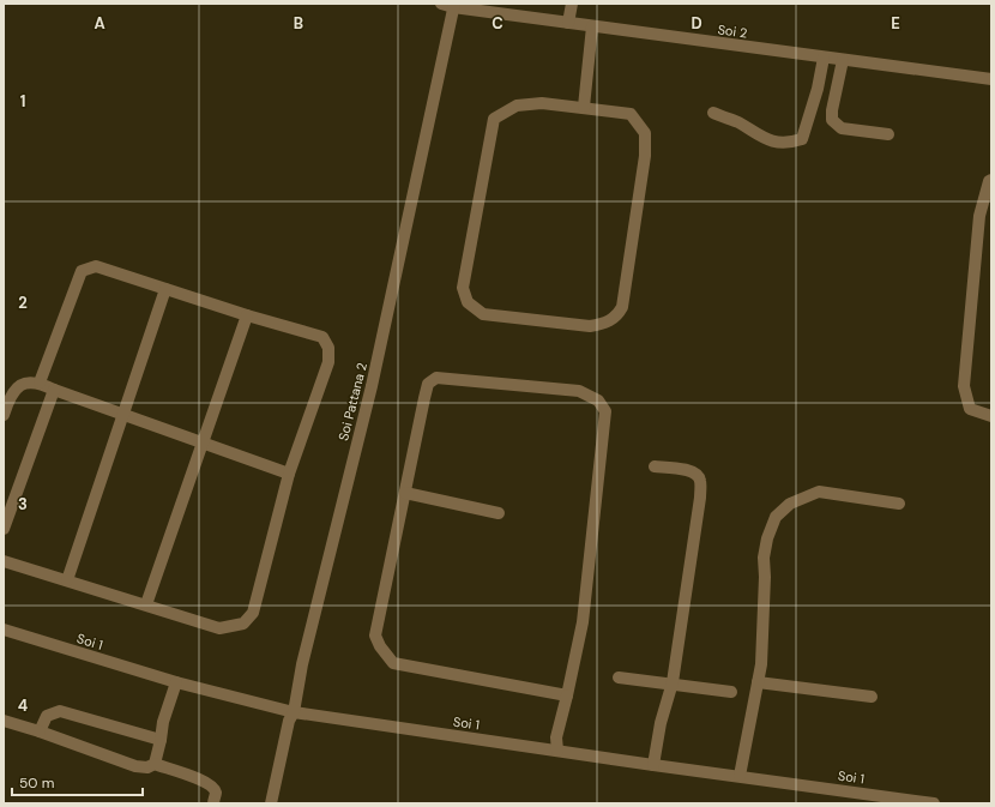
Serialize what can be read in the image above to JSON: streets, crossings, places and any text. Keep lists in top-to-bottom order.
{
  "streets": {
    "street": ["Soi 2", "Soi Pattana 2", "Soi 1"]
  },
  "crossings": [
    ["Soi 2", "Soi Pattana 2"],
    ["Soi Pattana 2", "Soi 1"]
  ],
  "scale_bar": "50 m",
  "grid": {
    "columns": [
      "A",
      "B",
      "C",
      "D",
      "E"
    ],
    "rows": [
      "1",
      "2",
      "3",
      "4"
    ]
  }
}
